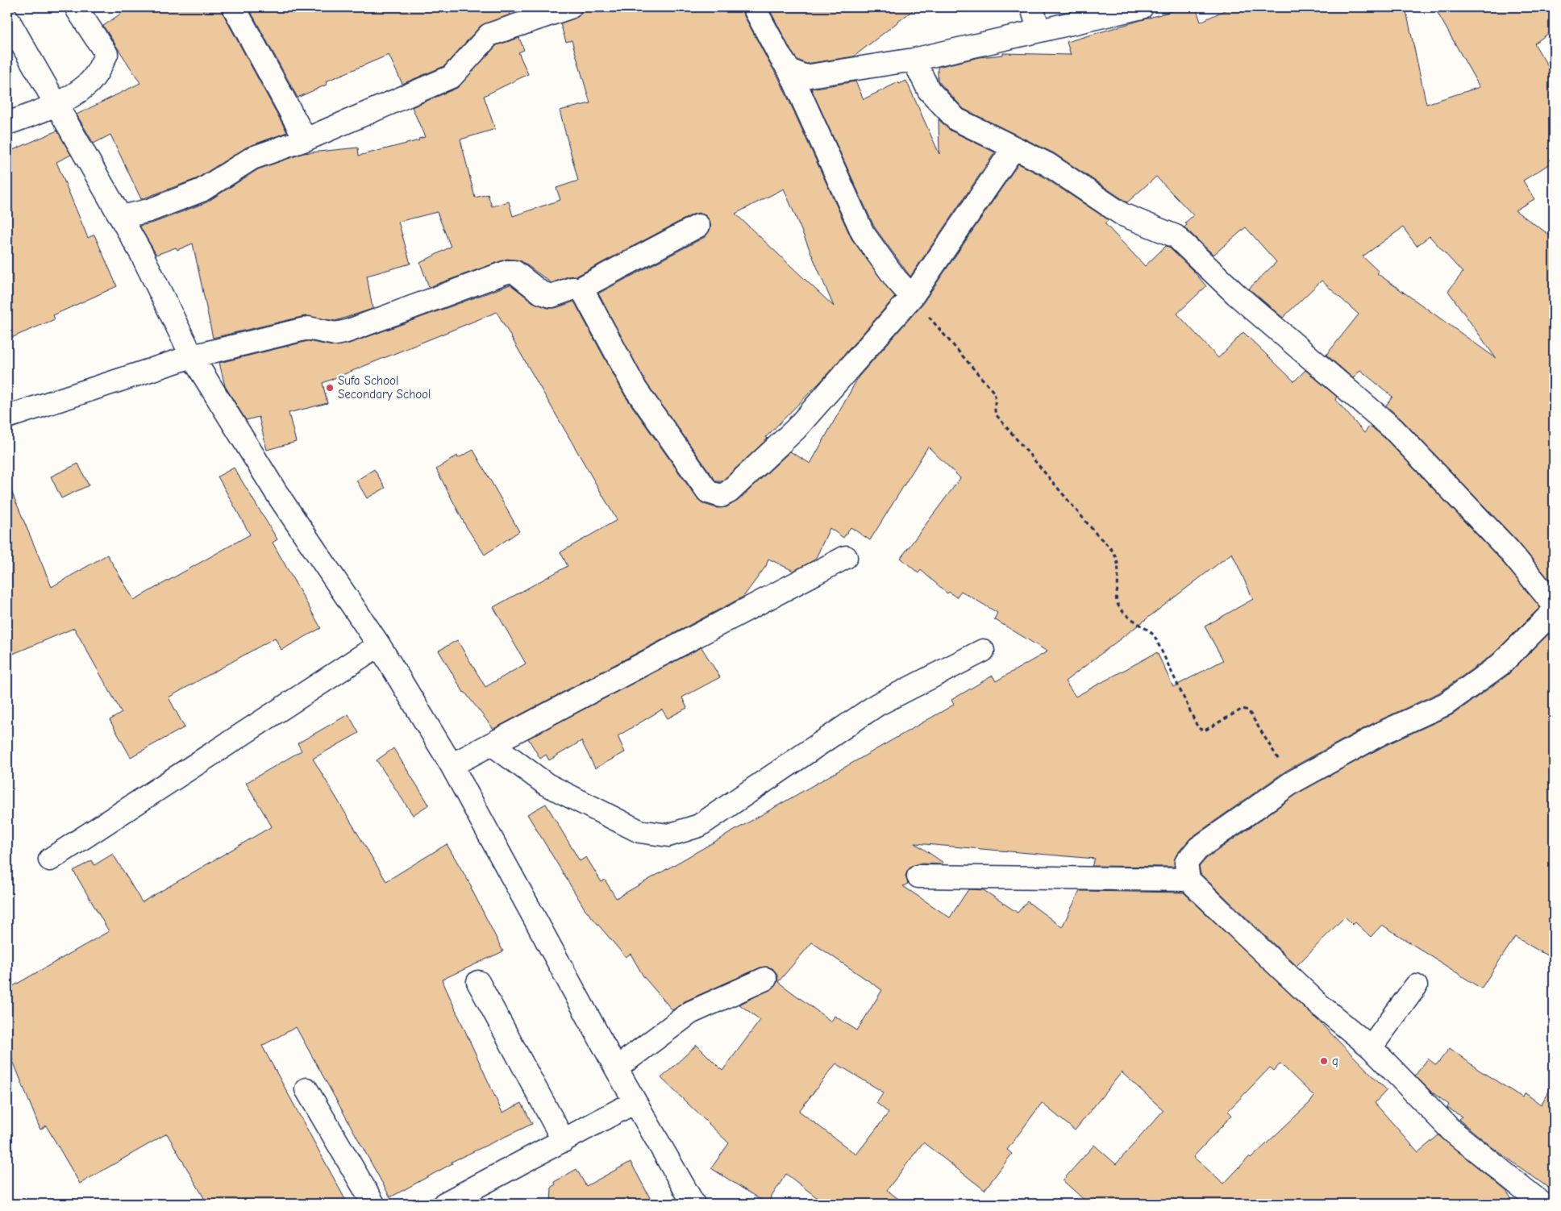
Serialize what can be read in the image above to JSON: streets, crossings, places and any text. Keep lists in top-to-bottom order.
{
  "places": ["Sufa School Secondary School", "q"]
}
